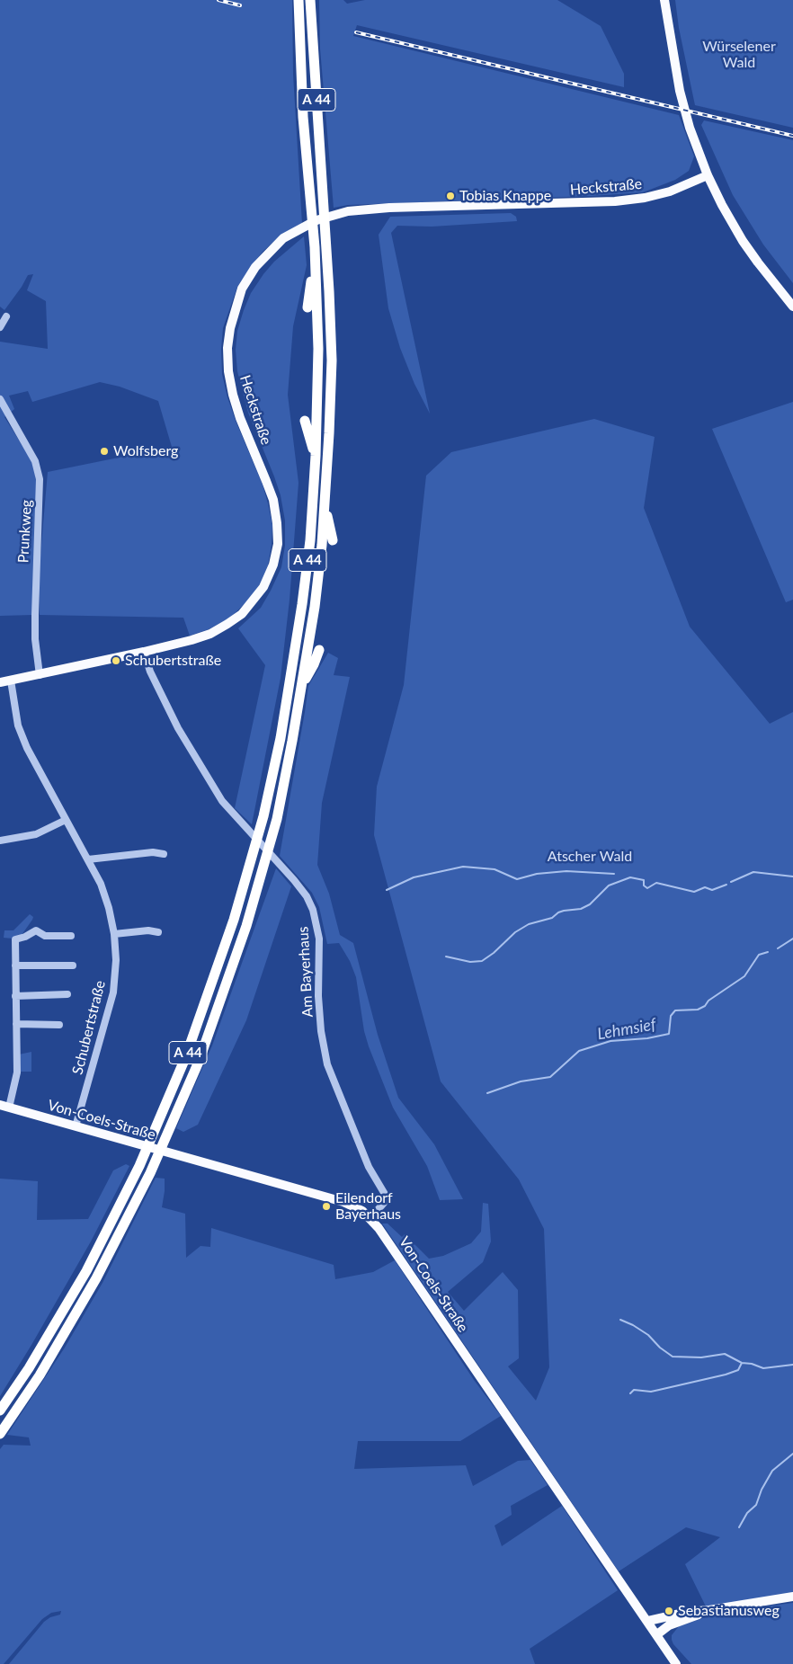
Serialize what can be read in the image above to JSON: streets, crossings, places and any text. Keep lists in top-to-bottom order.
{
  "streets": {
    "highway": ["A 44"],
    "main road": ["Heckstraße", "Von-Coels-Straße"],
    "street": ["Prunkweg", "Am Bayerhaus", "Schubertstraße"]
  },
  "crossings": [
    ["Heckstraße", "Prunkweg"],
    ["Heckstraße", "Am Bayerhaus"],
    ["Heckstraße", "Schubertstraße"],
    ["Am Bayerhaus", "Von-Coels-Straße"],
    ["Schubertstraße", "Von-Coels-Straße"]
  ],
  "water": ["Lehmsief"],
  "parks": ["Würselener Wald", "Atscher Wald"],
  "places": [
    "Tobias Knappe",
    "Wolfsberg",
    "Schubertstraße",
    "Eilendorf Bayerhaus",
    "Sebastianusweg"
  ]
}
